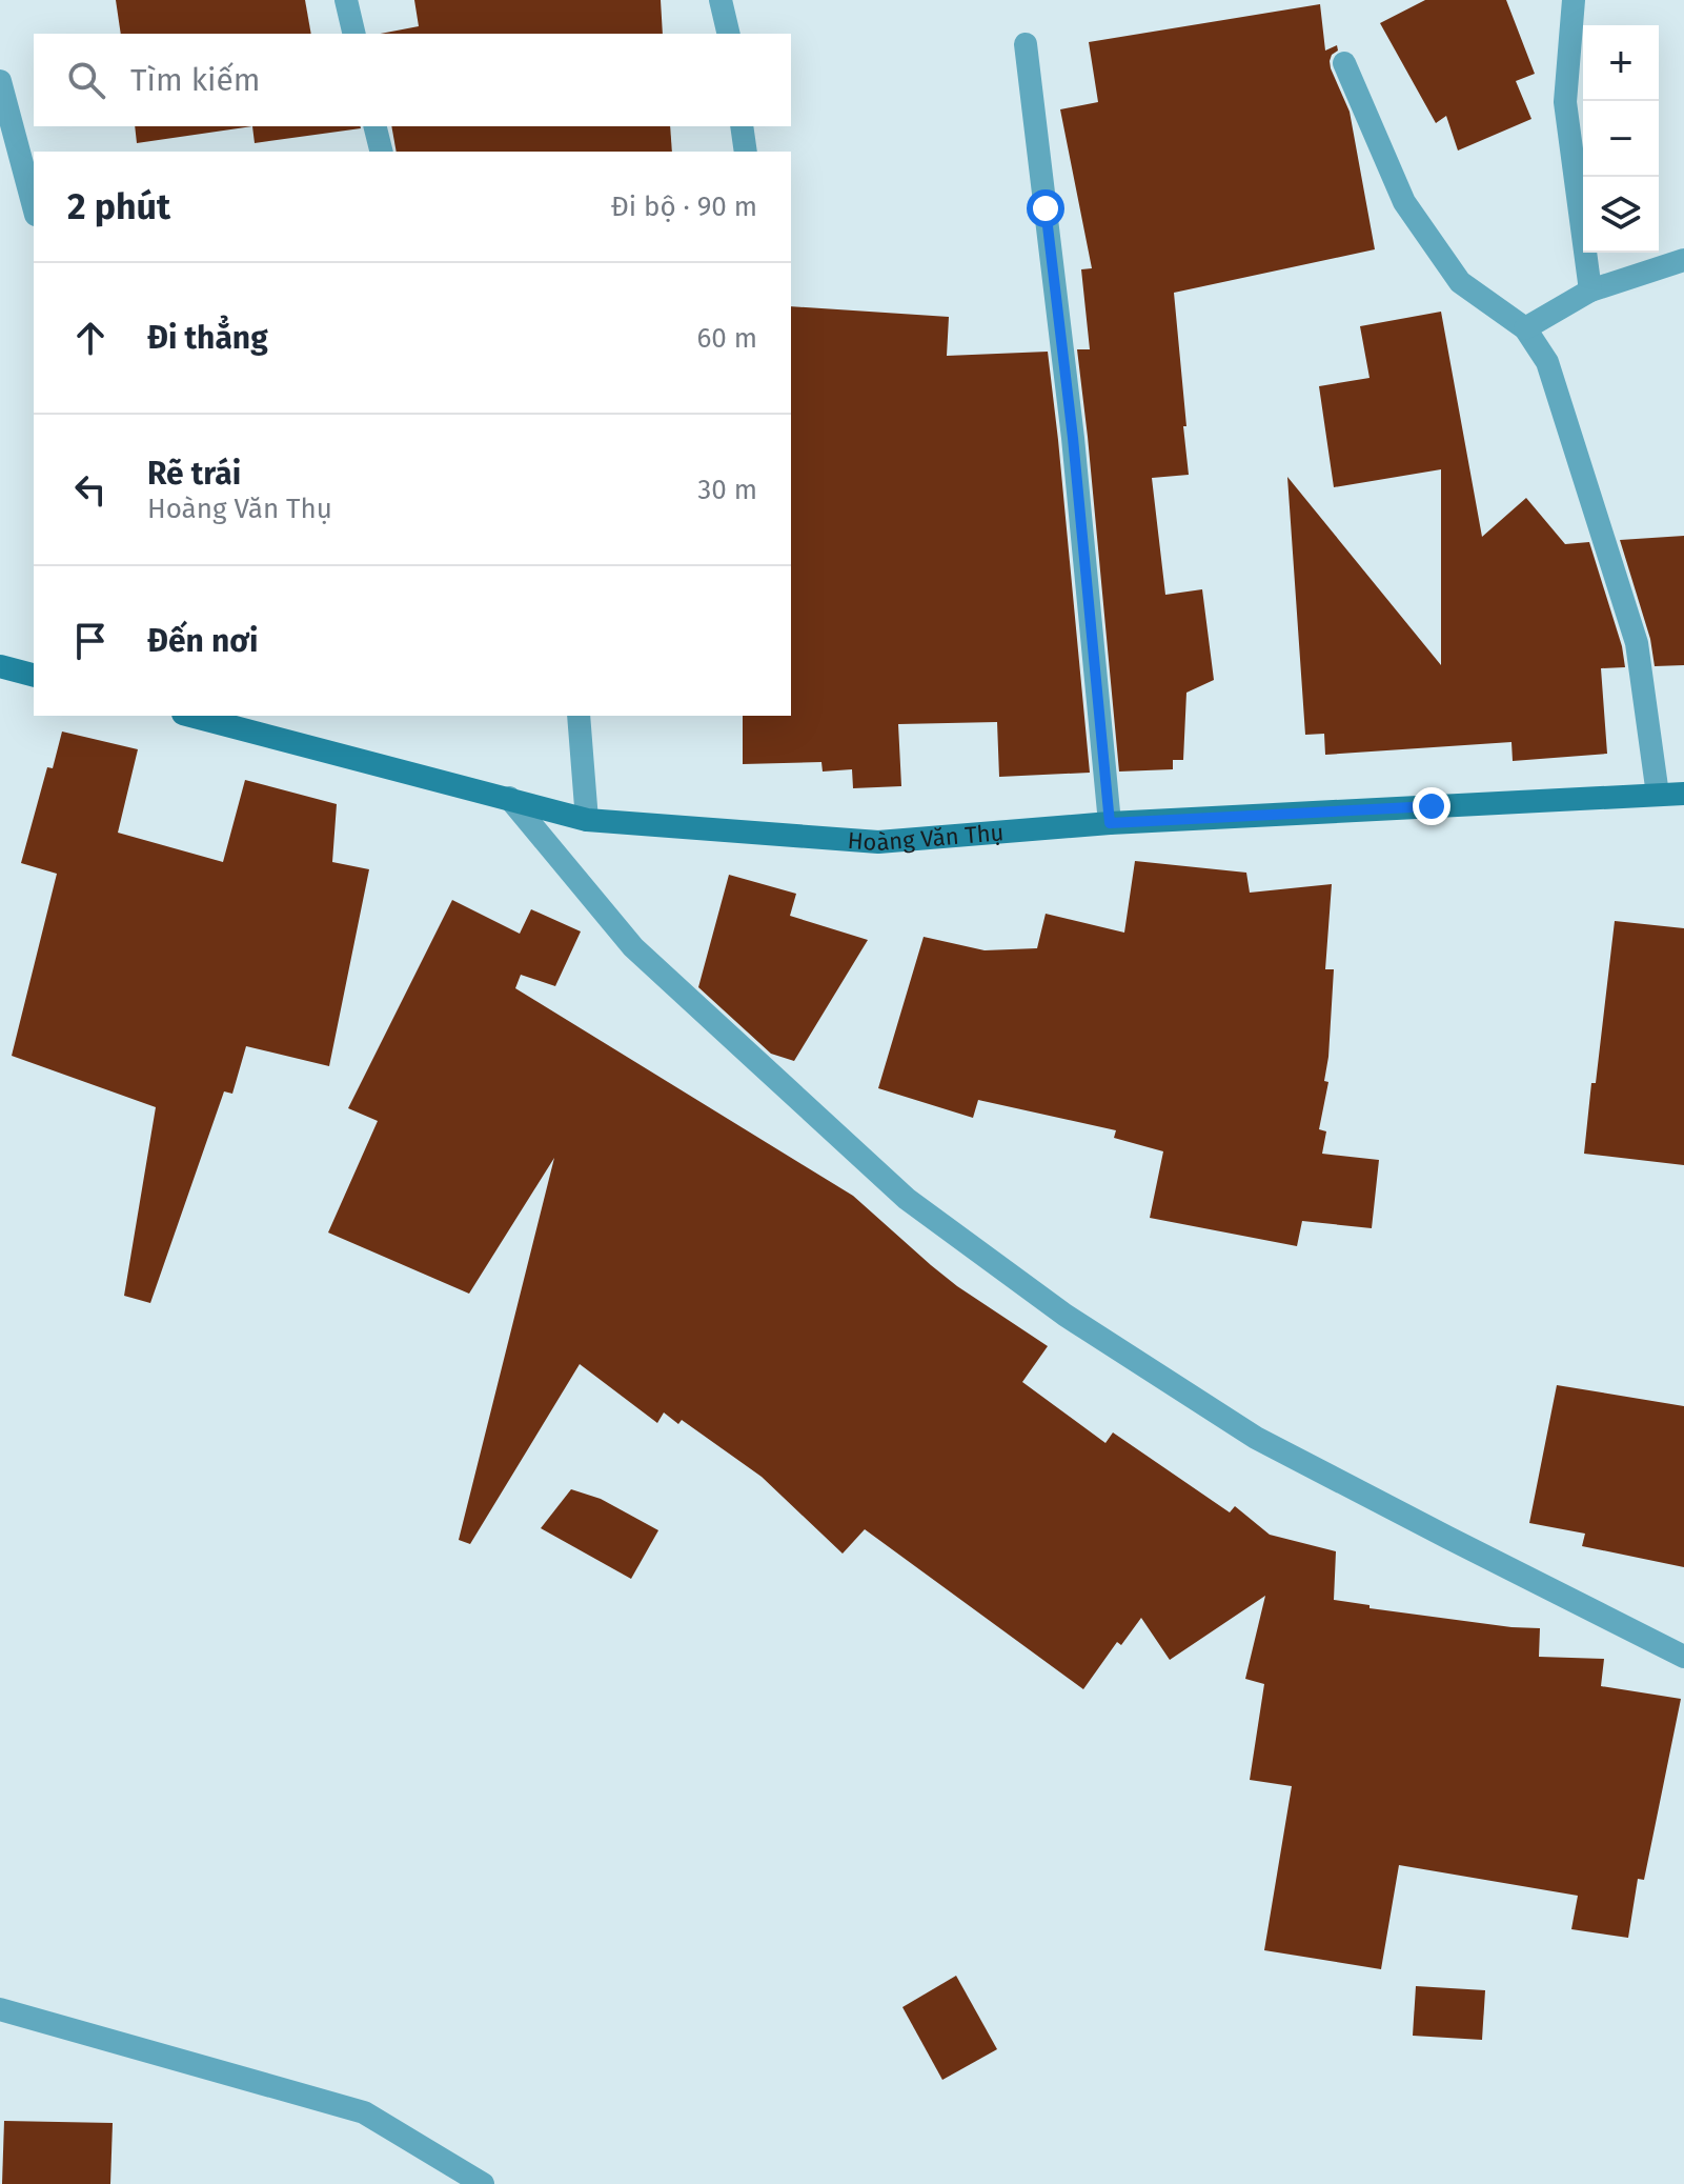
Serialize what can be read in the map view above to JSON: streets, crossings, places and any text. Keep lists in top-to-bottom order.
{
  "streets": {
    "main road": ["Hoàng Văn Thụ"]
  },
  "page": {
    "map_buttons": ["+", "−"],
    "search": "Tìm kiếm",
    "heading": ["2 phút", "Đi bộ · 90 m"],
    "list": [
      ["Đi thẳng", "60 m"],
      ["Rẽ trái", "Hoàng Văn Thụ", "30 m"],
      "Đến nơi"
    ]
  }
}
